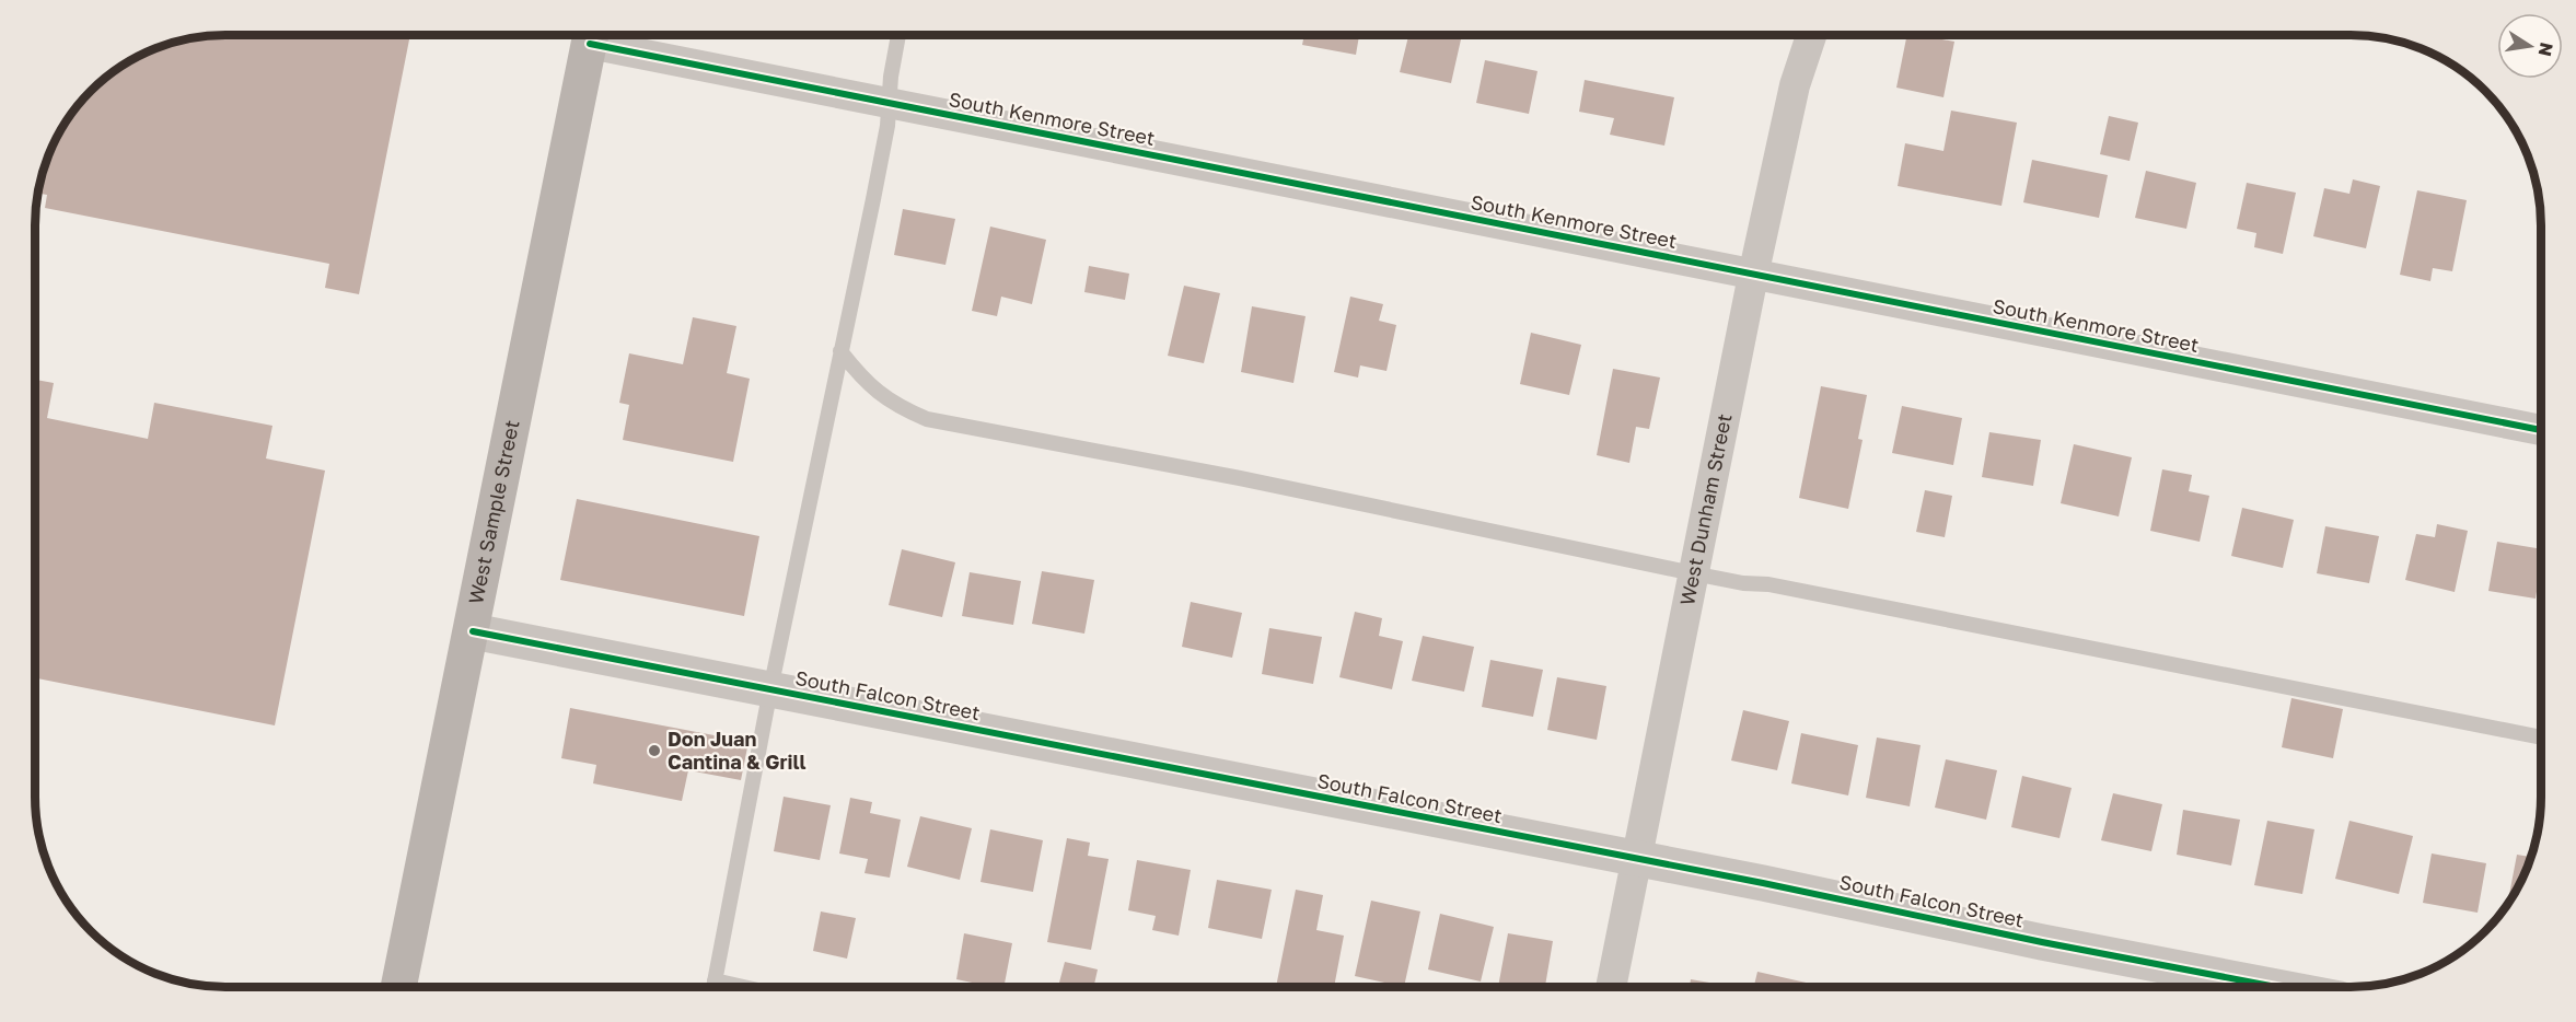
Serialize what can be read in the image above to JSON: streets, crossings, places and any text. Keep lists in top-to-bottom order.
{
  "streets": {
    "main road": ["West Sample Street"],
    "street": ["South Kenmore Street", "West Dunham Street", "South Falcon Street"]
  },
  "crossings": [
    ["South Kenmore Street", "West Dunham Street"],
    ["West Dunham Street", "South Falcon Street"],
    ["West Sample Street", "South Falcon Street"]
  ],
  "places": ["Don Juan Cantina & Grill"],
  "north": "right"
}
